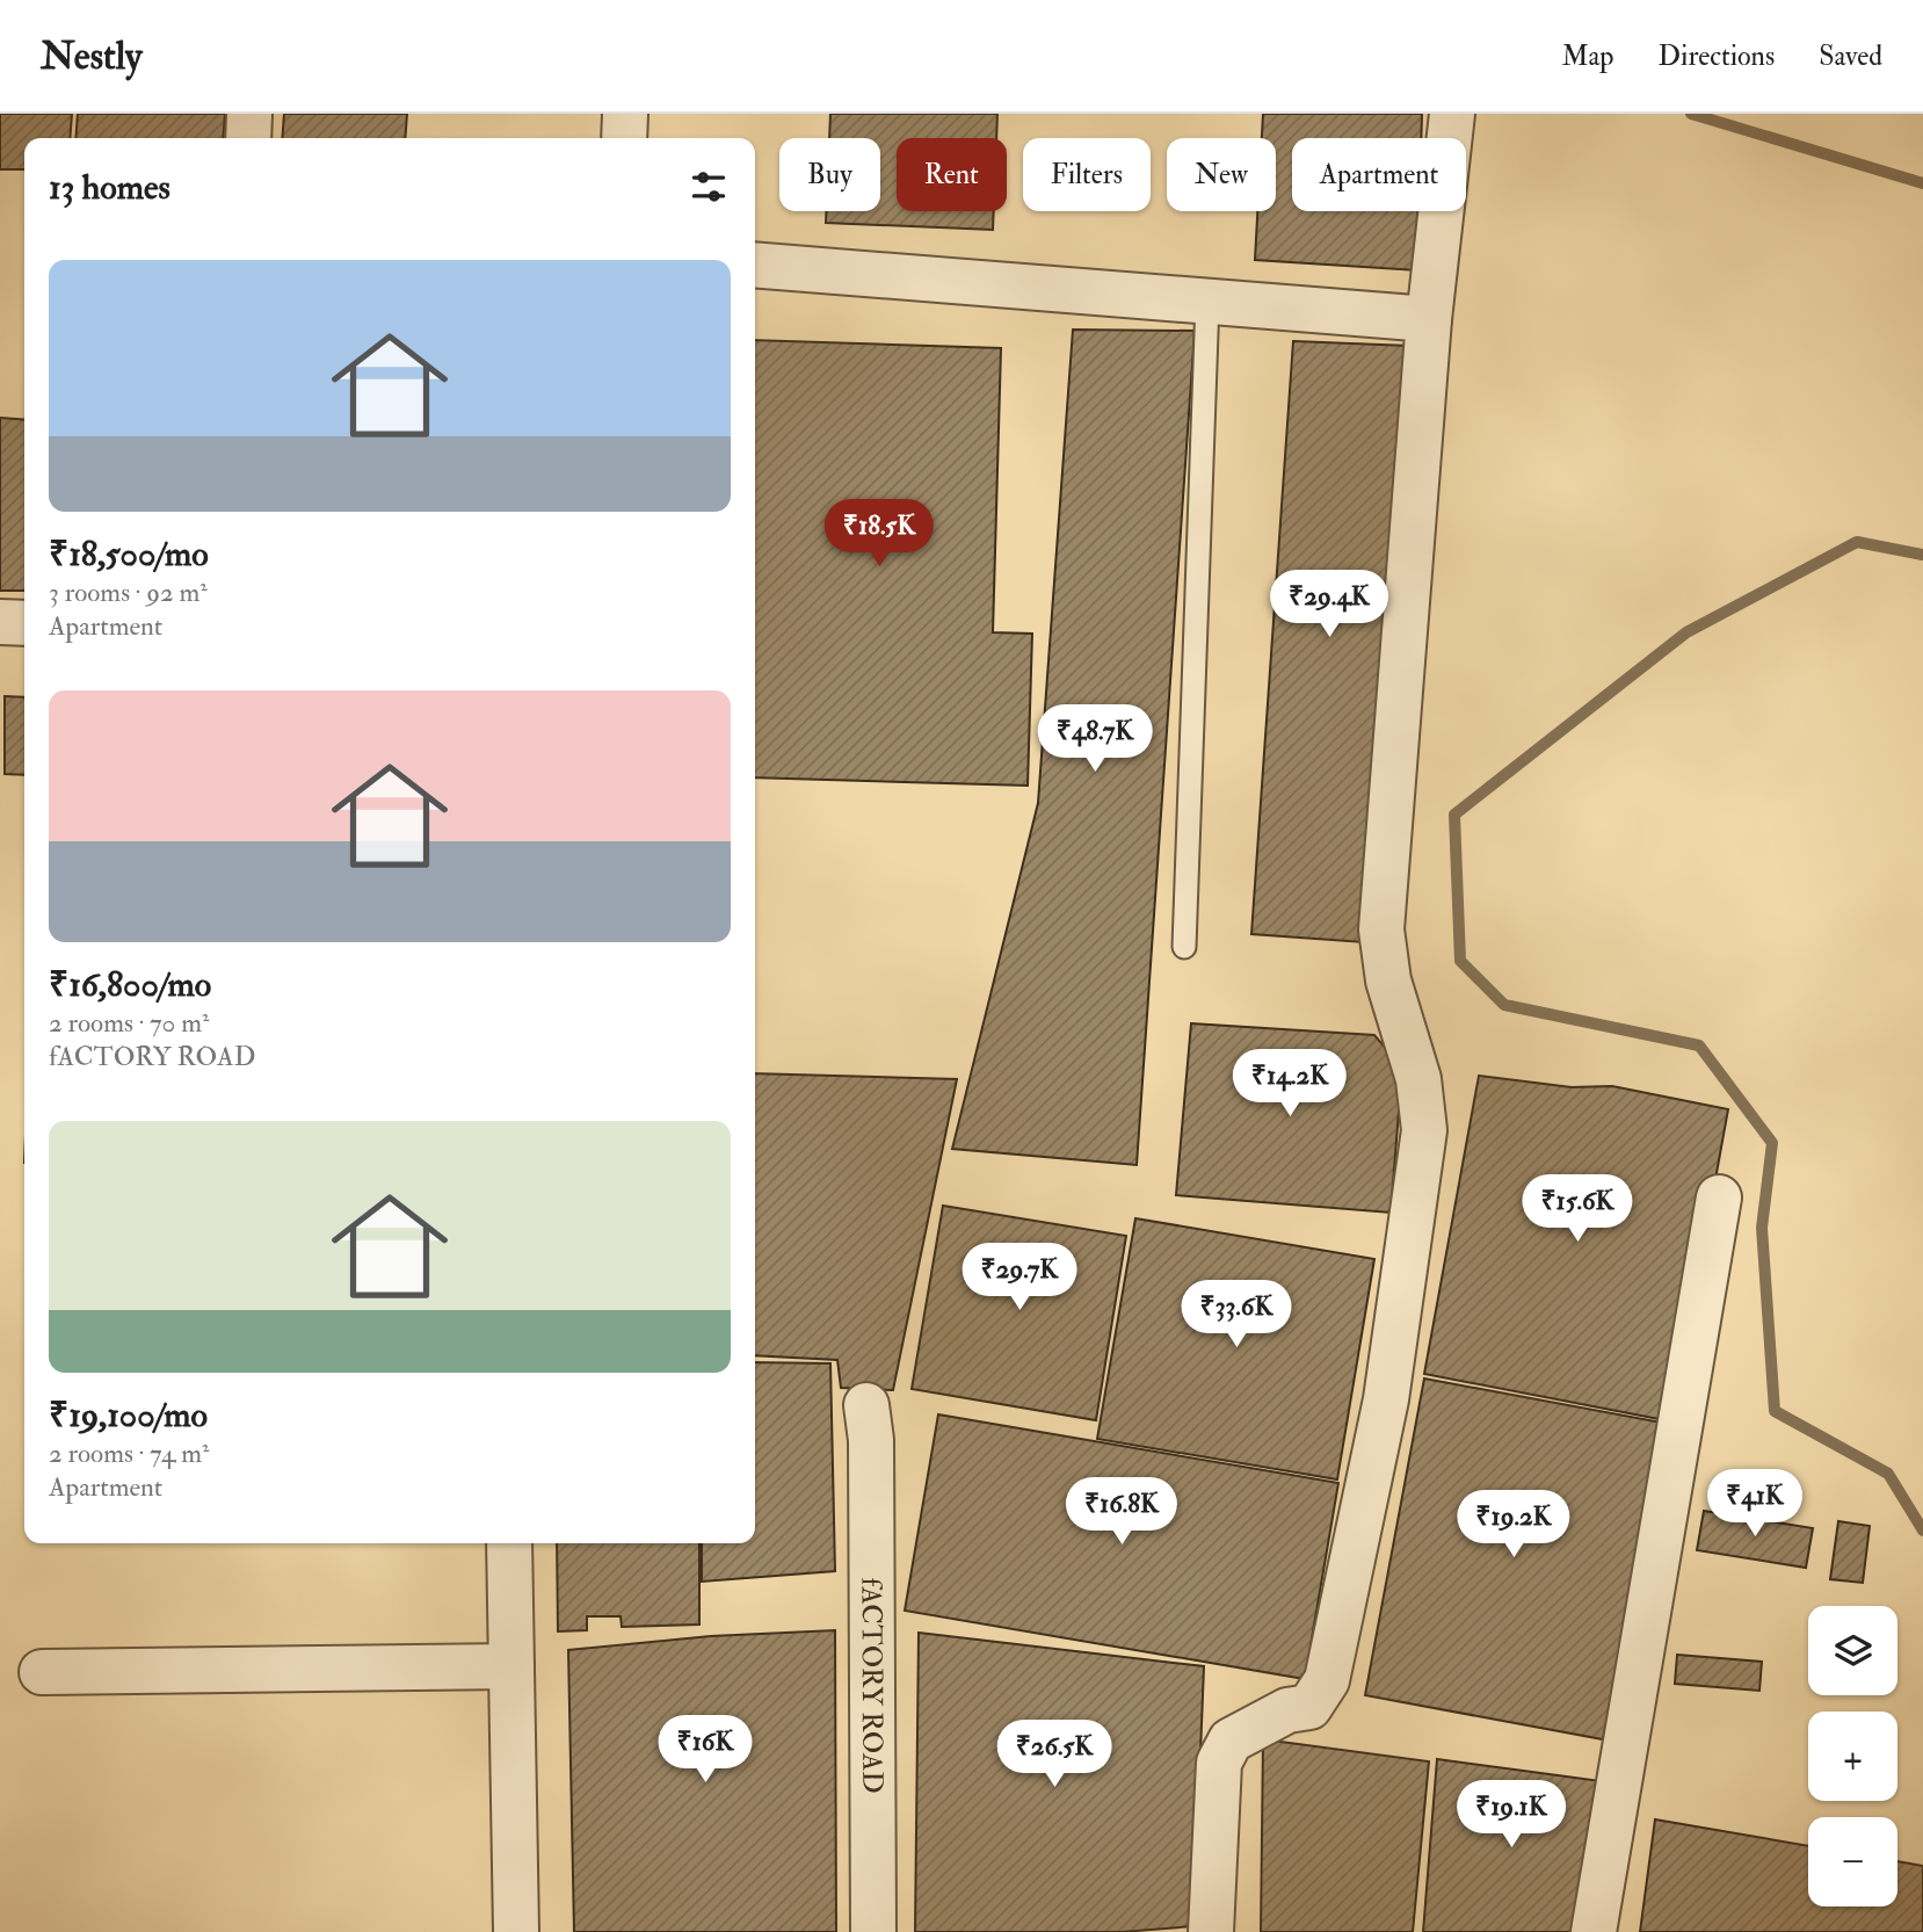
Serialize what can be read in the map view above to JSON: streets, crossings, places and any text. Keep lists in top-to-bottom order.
{
  "streets": {
    "street": ["fACTORY ROAD"]
  },
  "page": {
    "header": "Nestly",
    "nav": ["Map", "Directions", "Saved"],
    "chip": [
      "Buy",
      "Rent",
      "Filters",
      "New",
      "Apartment"
    ],
    "heading": "13 homes",
    "list": [
      {
        "name": "₹18,500/mo",
        "note": "3 rooms · 92 m² · Apartment"
      },
      {
        "name": "₹16,800/mo",
        "note": "2 rooms · 70 m² · fACTORY ROAD"
      },
      {
        "name": "₹19,100/mo",
        "note": "2 rooms · 74 m² · Apartment"
      }
    ],
    "price": [
      "₹18.5K",
      "₹29.4K",
      "₹48.7K",
      "₹14.2K",
      "₹15.6K",
      "₹29.7K",
      "₹33.6K",
      "₹41K",
      "₹16.8K",
      "₹19.2K",
      "₹16K",
      "₹26.5K",
      "₹19.1K"
    ],
    "map_buttons": ["+", "−"]
  }
}
